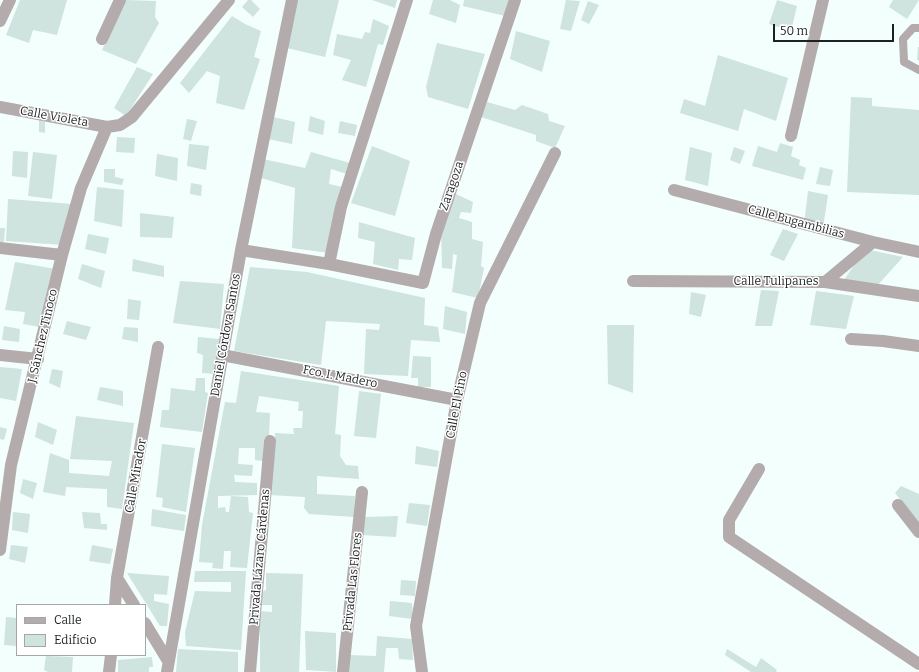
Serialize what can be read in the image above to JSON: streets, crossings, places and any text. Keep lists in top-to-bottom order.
{
  "streets": {
    "street": [
      "Calle Violeta",
      "Zaragoza",
      "Calle Bugambilias",
      "Calle Tulipanes",
      "Daniel Córdova Santos",
      "J. Sánchez Tinoco",
      "Fco. I. Madero",
      "Calle El Pino",
      "Calle Mirador",
      "Privada Lázaro Cárdenas",
      "Privada Las Flores"
    ]
  },
  "crossings": [
    ["Calle Violeta", "J. Sánchez Tinoco"],
    ["Zaragoza", "Daniel Córdova Santos"],
    ["Daniel Córdova Santos", "Fco. I. Madero"],
    ["Fco. I. Madero", "Calle El Pino"]
  ],
  "legend": ["Calle", "Edificio"],
  "scale_bar": "50 m"
}
